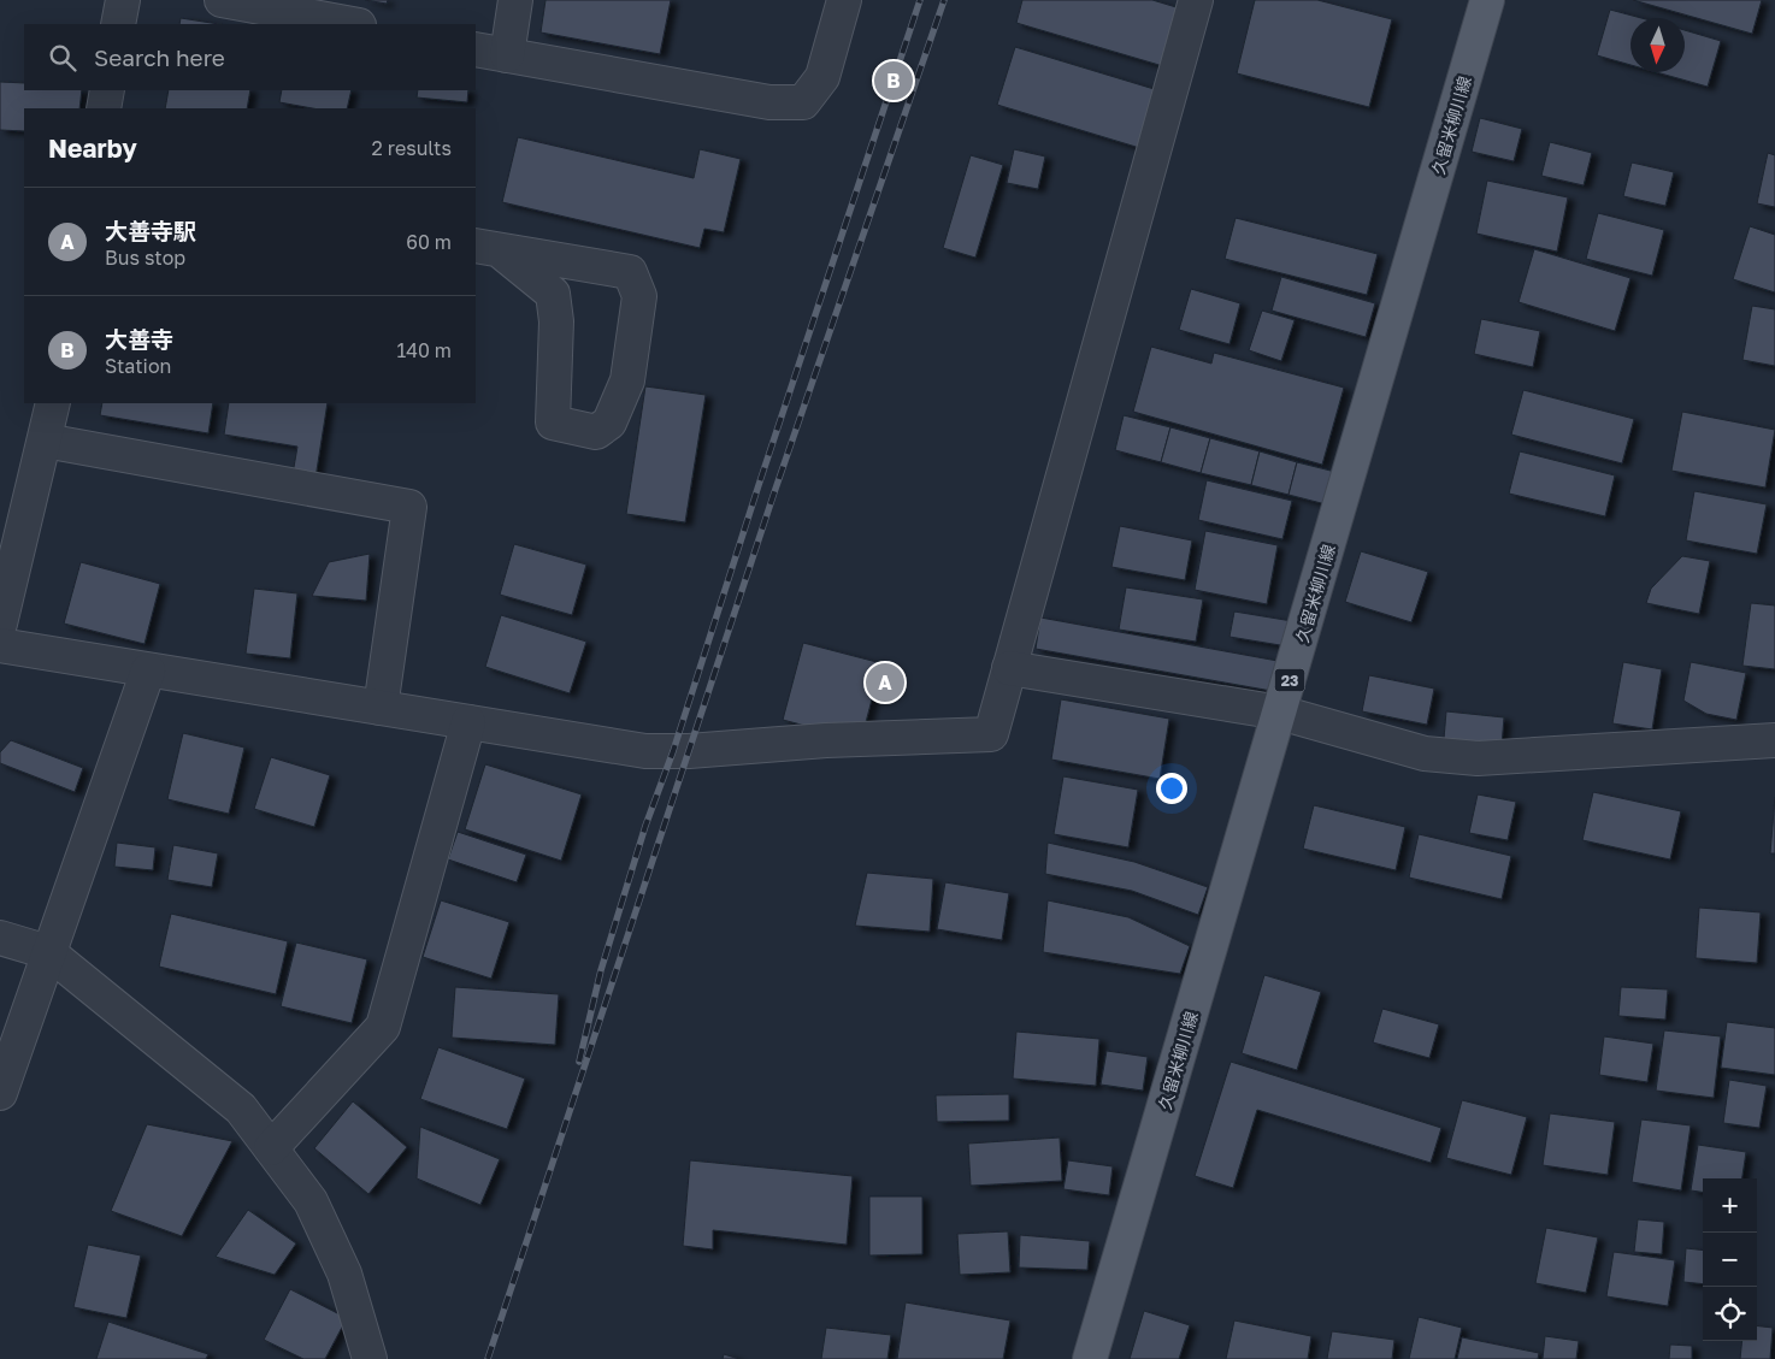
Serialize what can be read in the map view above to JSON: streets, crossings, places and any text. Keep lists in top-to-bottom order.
{
  "streets": {
    "main road": ["久留米柳川線", "23"]
  },
  "north": "bottom",
  "page": {
    "search": "Search here",
    "pins": ["B", "A"],
    "heading": ["Nearby", "2 results"],
    "list": [
      {
        "mark": "A",
        "name": "大善寺駅",
        "note": "Bus stop",
        "value": "60 m"
      },
      {
        "mark": "B",
        "name": "大善寺",
        "note": "Station",
        "value": "140 m"
      }
    ],
    "map_buttons": ["+", "−"]
  }
}
